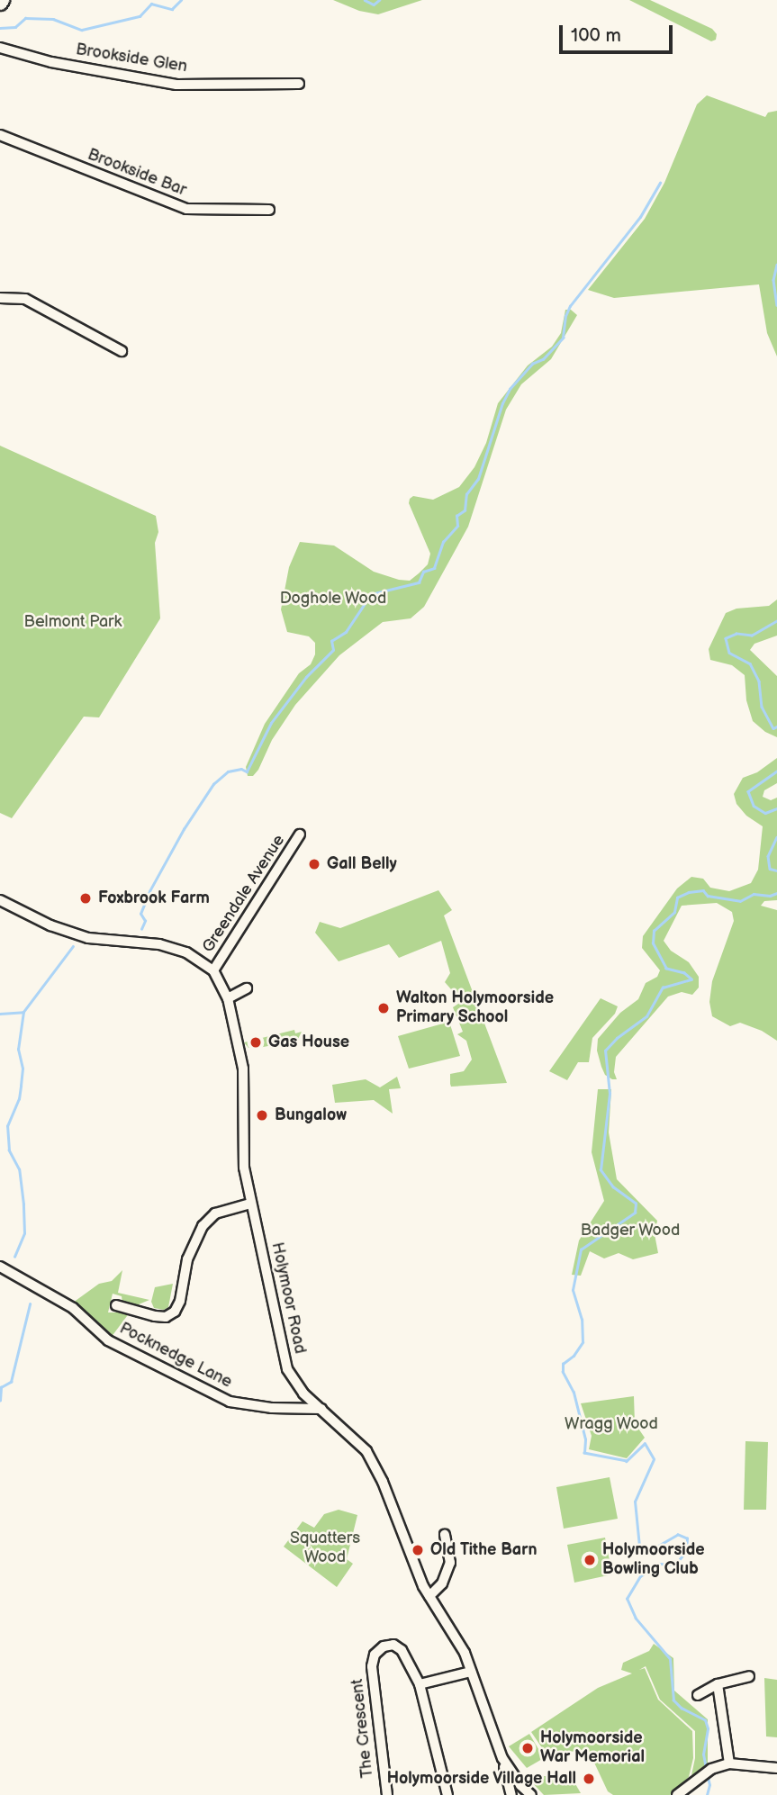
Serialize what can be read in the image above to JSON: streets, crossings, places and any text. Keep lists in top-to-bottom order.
{
  "streets": {
    "street": [
      "Brookside Glen",
      "Brookside Bar",
      "Greendale Avenue",
      "Holymoor Road",
      "Pocknedge Lane",
      "The Crescent"
    ]
  },
  "crossings": [
    ["Greendale Avenue", "Holymoor Road"],
    ["Holymoor Road", "Pocknedge Lane"]
  ],
  "parks": [
    "Doghole Wood",
    "Belmont Park",
    "Badger Wood",
    "Wragg Wood",
    "Squatters Wood"
  ],
  "places": [
    "Gall Belly",
    "Foxbrook Farm",
    "Walton Holymoorside Primary School",
    "Gas House",
    "Bungalow",
    "Old Tithe Barn",
    "Holymoorside Bowling Club",
    "Holymoorside War Memorial",
    "Holymoorside Village Hall"
  ],
  "scale_bar": "100 m"
}
